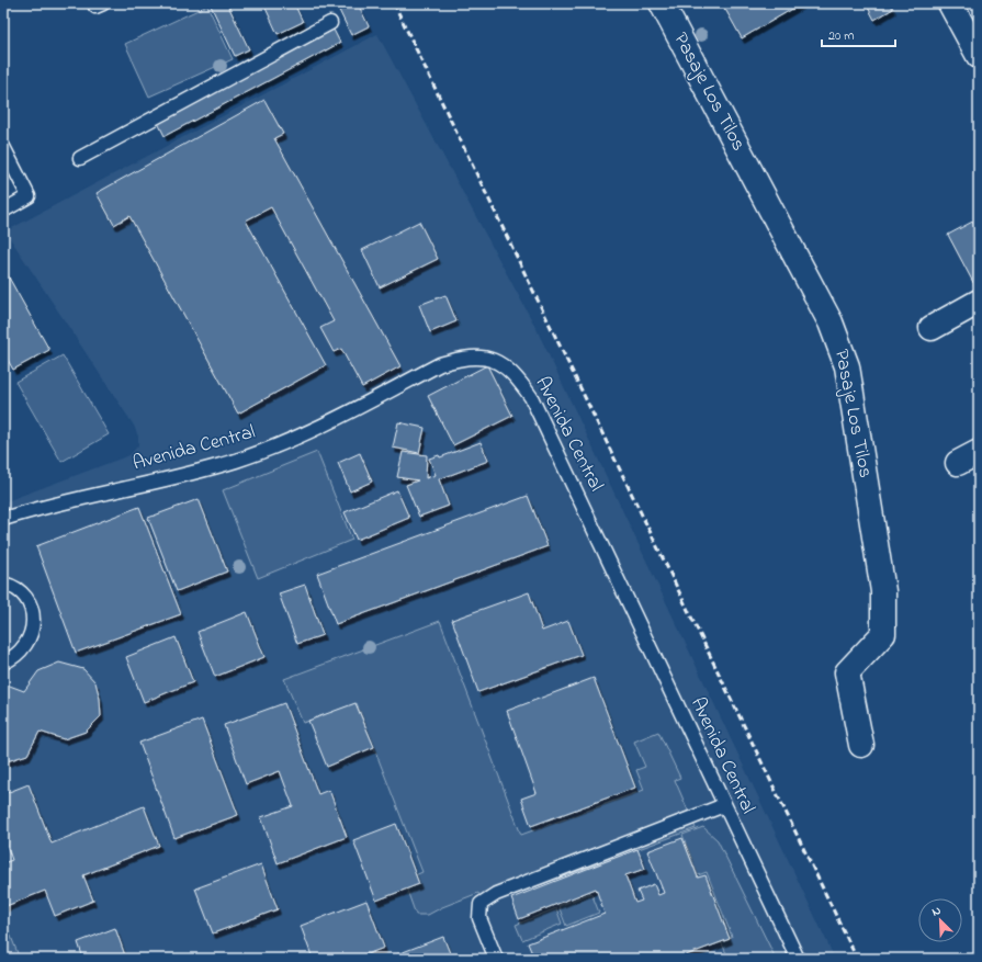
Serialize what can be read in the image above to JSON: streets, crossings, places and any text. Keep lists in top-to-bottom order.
{
  "streets": {
    "street": ["Pasaje Los Tilos"],
    "lane": ["Avenida Central"]
  },
  "scale_bar": "20 m",
  "north": "top left"
}
